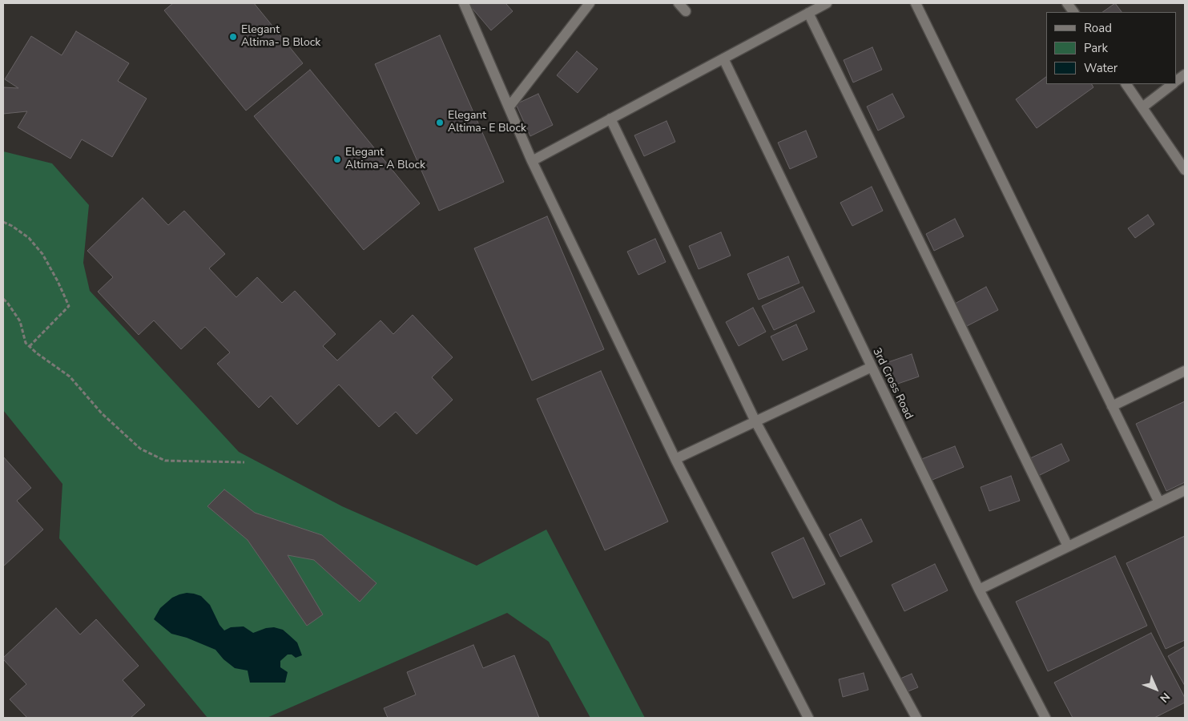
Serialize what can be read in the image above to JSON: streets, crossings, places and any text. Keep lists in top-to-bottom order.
{
  "streets": {
    "street": ["3rd Cross Road"]
  },
  "places": ["Elegant Altima- B Block", "Elegant Altima- E Block", "Elegant Altima- A Block"],
  "legend": ["Road", "Park", "Water"],
  "north": "bottom right"
}
